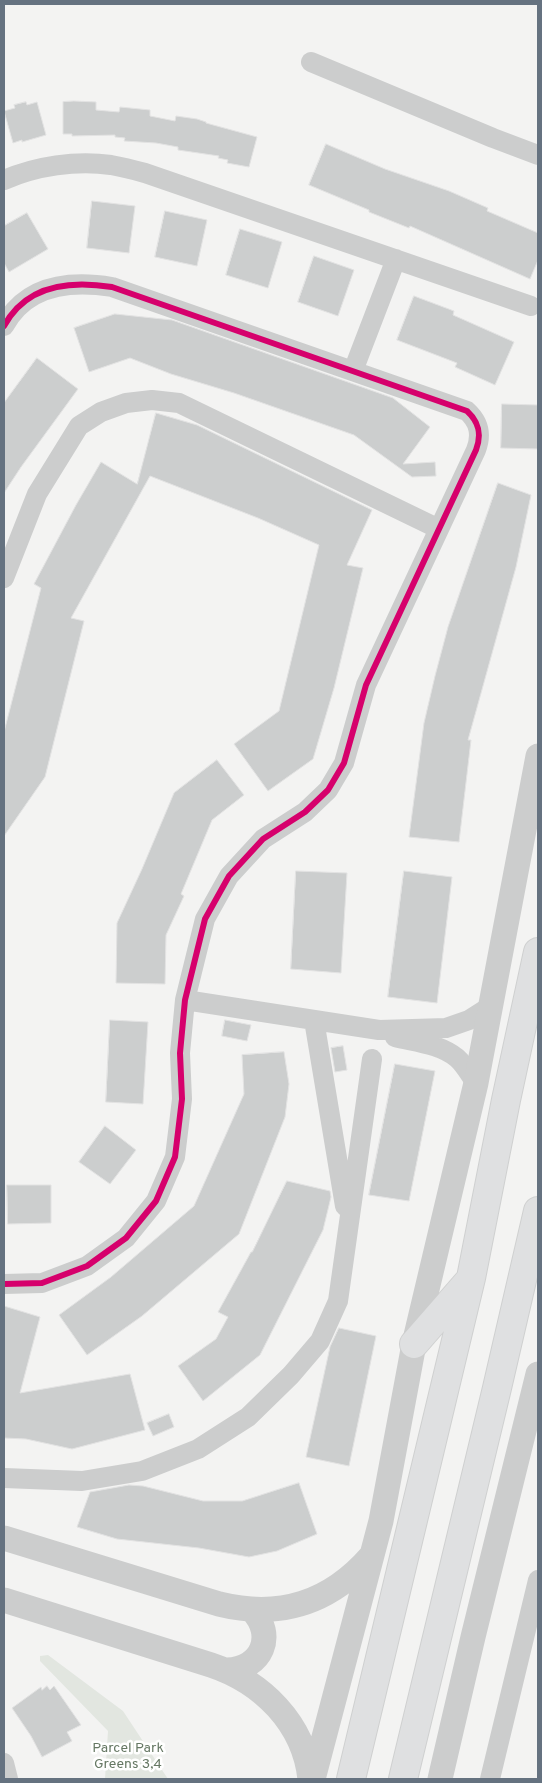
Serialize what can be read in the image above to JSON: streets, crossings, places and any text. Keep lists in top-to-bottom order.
{
  "parks": ["Parcel Park Greens 3,4"]
}
